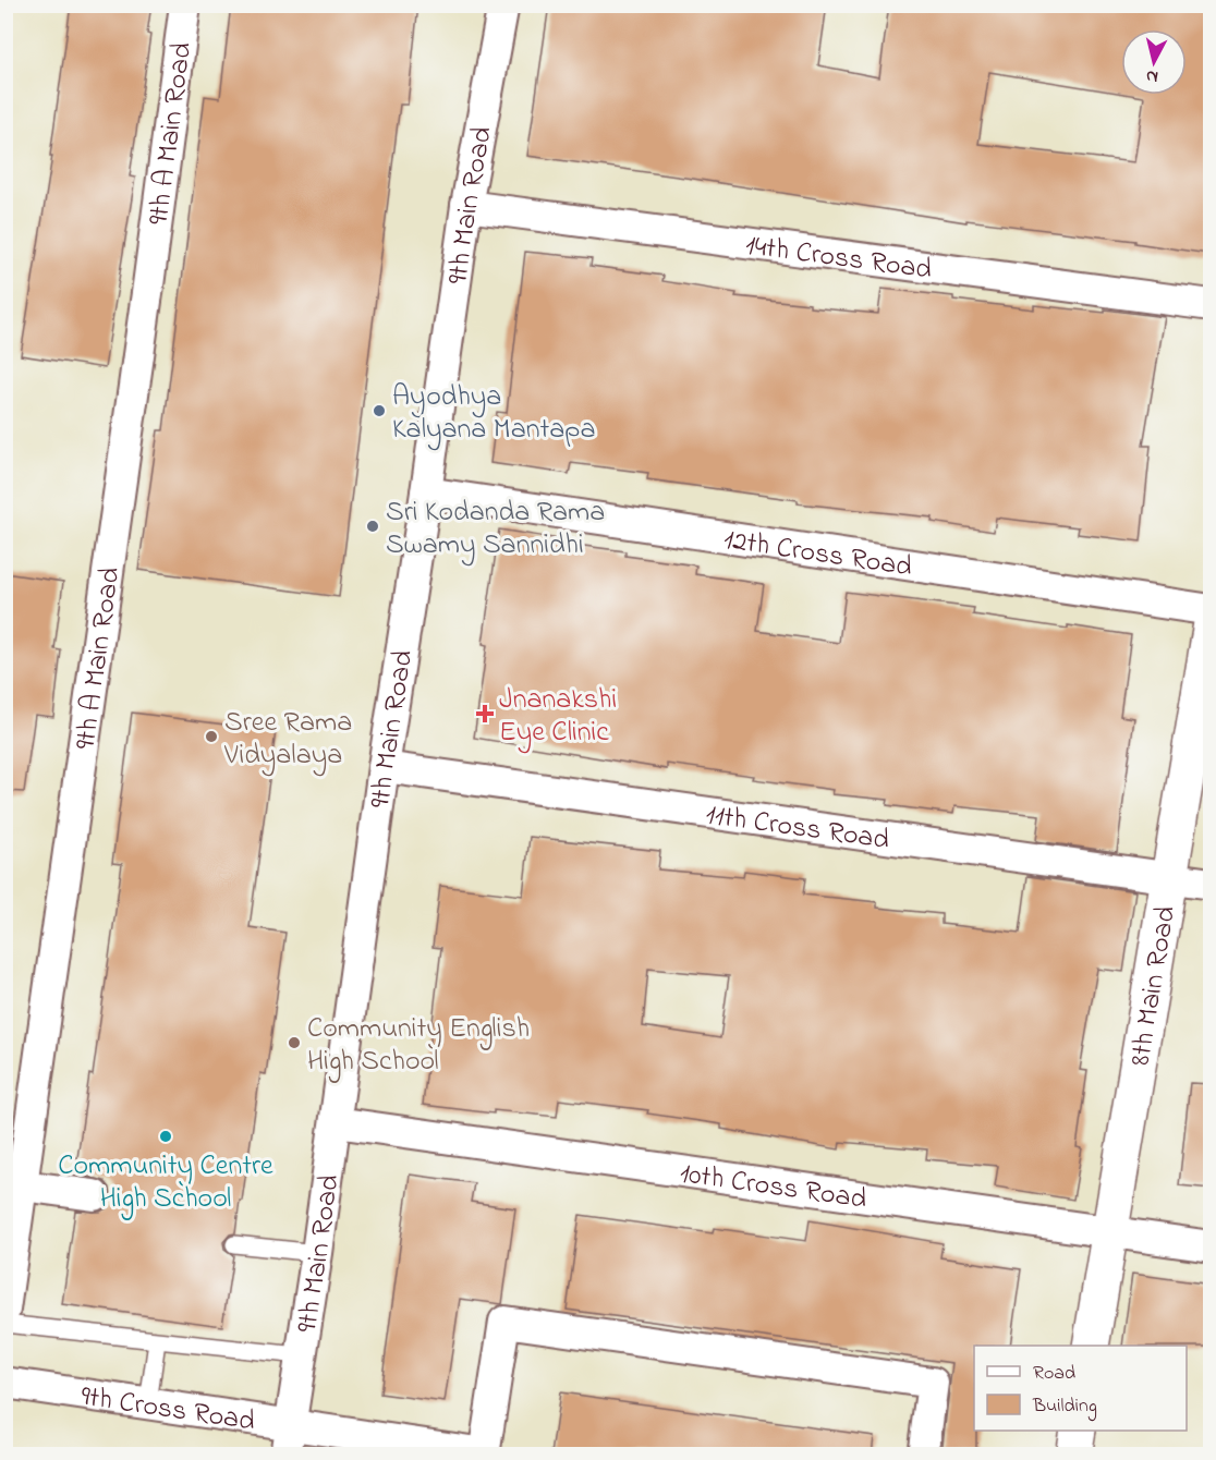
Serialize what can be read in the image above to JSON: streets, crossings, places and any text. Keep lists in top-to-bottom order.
{
  "streets": {
    "street": [
      "9th A Main Road",
      "9th Main Road",
      "14th Cross Road",
      "12th Cross Road",
      "11th Cross Road",
      "8th Main Road",
      "10th Cross Road",
      "9th Cross Road"
    ]
  },
  "crossings": [
    ["9th Main Road", "14th Cross Road"],
    ["9th Main Road", "12th Cross Road"],
    ["9th Main Road", "11th Cross Road"],
    ["9th Main Road", "10th Cross Road"],
    ["9th Main Road", "9th Cross Road"],
    ["11th Cross Road", "8th Main Road"],
    ["8th Main Road", "10th Cross Road"]
  ],
  "places": {
    "other": [
      "Ayodhya Kalyana Mantapa",
      "Sri Kodanda Rama Swamy Sannidhi",
      "Sree Rama Vidyalaya",
      "Community English High School",
      "Community Centre High School"
    ],
    "health": ["Jnanakshi Eye Clinic"]
  },
  "legend": ["Road", "Building"],
  "north": "bottom"
}
